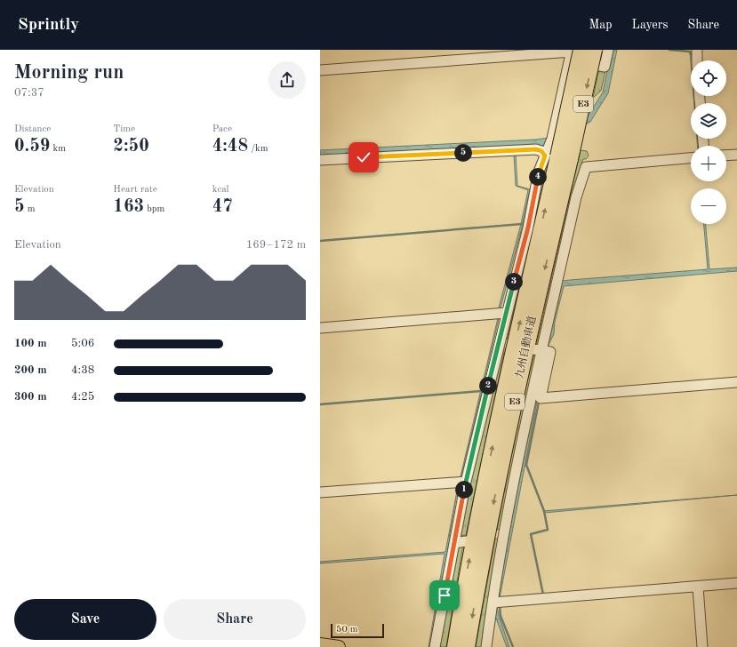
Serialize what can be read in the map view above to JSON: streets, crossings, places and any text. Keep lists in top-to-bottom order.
{
  "streets": {
    "highway": ["E3", "九州自動車道"]
  },
  "scale_bar": "50 m",
  "page": {
    "header": "Sprintly",
    "nav": ["Map", "Layers", "Share"],
    "heading": ["Morning run", "07:37"],
    "map_buttons": ["+", "−"],
    "stats": [
      ["Distance", "0.59 km"],
      ["Time", "2:50"],
      ["Pace", "4:48 /km"],
      ["Elevation", "5 m"],
      ["Heart rate", "163 bpm"],
      ["kcal", "47"]
    ],
    "pins": [
      "5",
      "4",
      "3",
      "2",
      "1"
    ],
    "chart": ["Elevation", "169–172 m"],
    "list": [
      {
        "name": "100 m",
        "note": "5:06"
      },
      {
        "name": "200 m",
        "note": "4:38"
      },
      {
        "name": "300 m",
        "note": "4:25"
      }
    ],
    "buttons": ["Save", "Share"],
    "scale": "50 m"
  }
}
